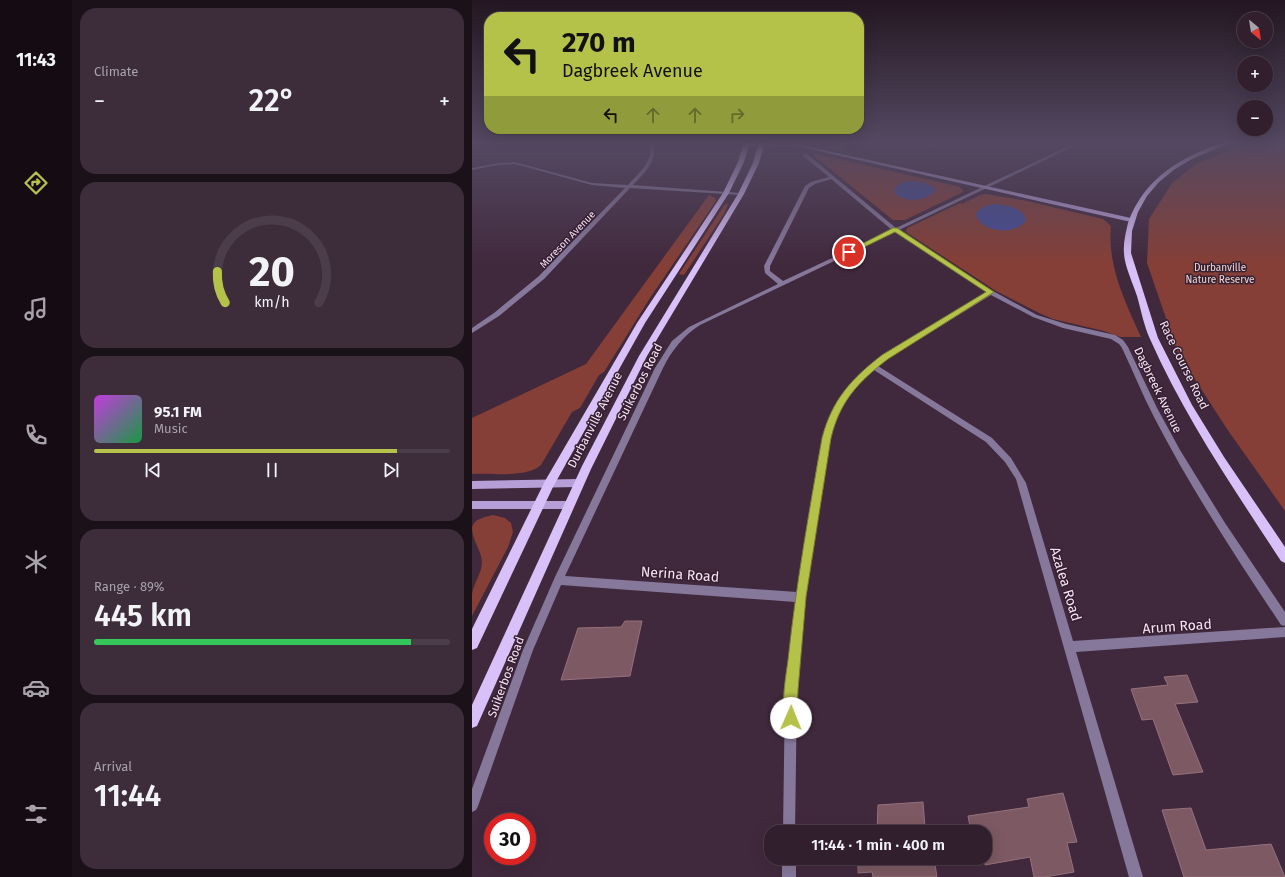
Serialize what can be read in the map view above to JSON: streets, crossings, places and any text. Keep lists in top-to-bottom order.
{
  "streets": {
    "main road": ["Race Course Road", "Durbanville Avenue"],
    "street": [
      "Moreson Avenue",
      "Suikerbos Road",
      "Dagbreek Avenue",
      "Nerina Road",
      "Azalea Road",
      "Arum Road"
    ]
  },
  "crossings": [
    ["Suikerbos Road", "Dagbreek Avenue"],
    ["Suikerbos Road", "Nerina Road"],
    ["Azalea Road", "Arum Road"]
  ],
  "parks": ["Durbanville Nature Reserve"],
  "north": "bottom right",
  "page": {
    "tabs": "11:43",
    "tile": [
      "Climate",
      ["Range · 89%", "445 km"],
      ["Arrival", "11:44"]
    ],
    "map_buttons": ["+", "−"],
    "turn": ["270 m", "Dagbreek Avenue"],
    "heat": ["−", "22°", "+"],
    "song": ["95.1 FM", "Music"],
    "limit": "30",
    "trip": "11:44 · 1 min · 400 m",
    "gauge": ["20", "km/h"]
  }
}
